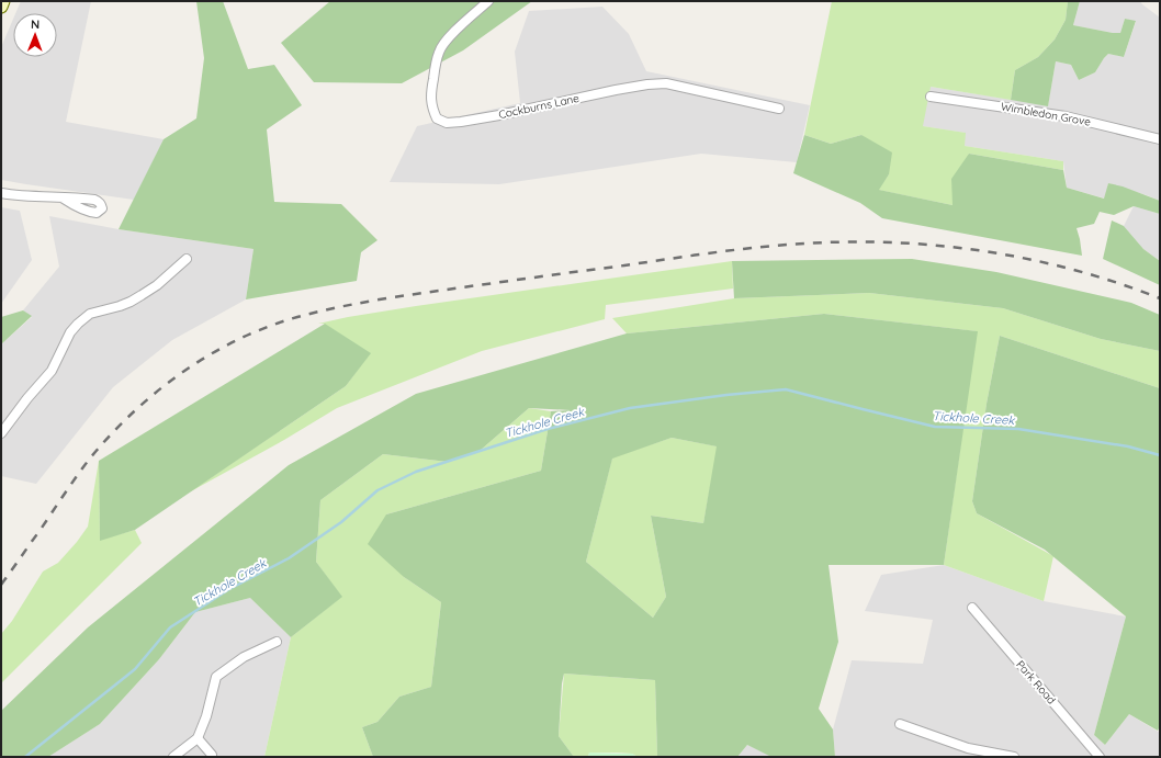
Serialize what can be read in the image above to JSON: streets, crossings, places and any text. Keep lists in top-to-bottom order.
{
  "streets": {
    "street": ["Cockburns Lane", "Wimbledon Grove", "Park Road"]
  },
  "water": ["Tickhole Creek"],
  "north": "top"
}
